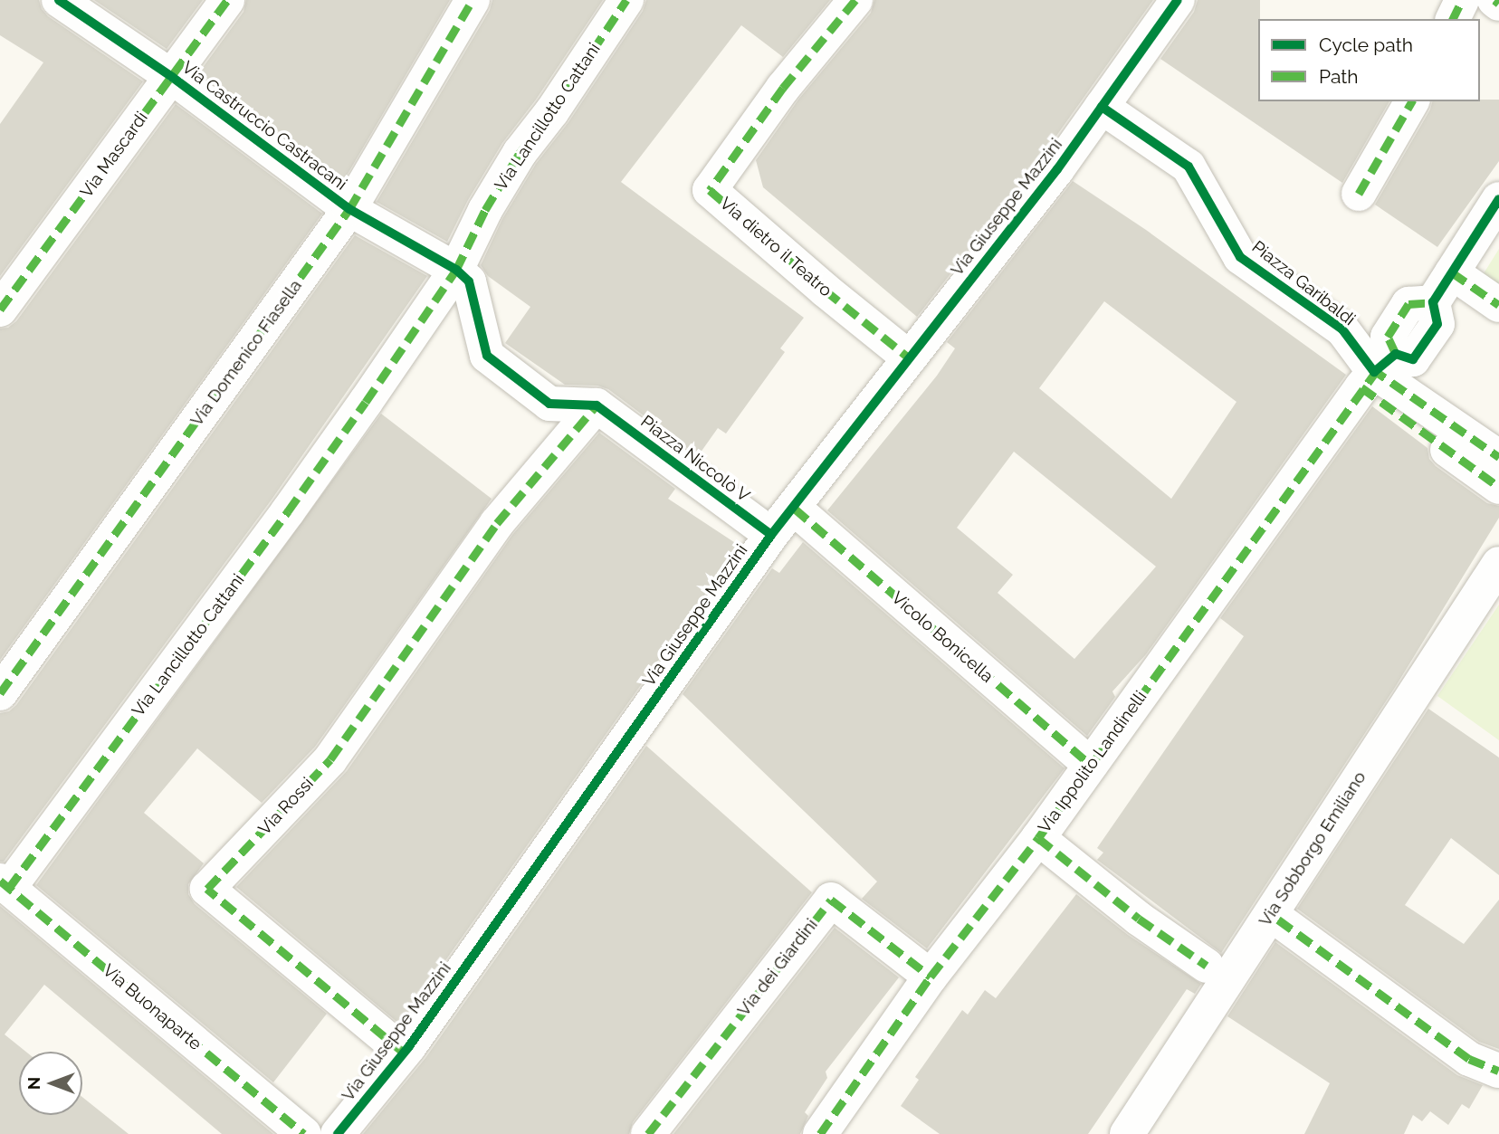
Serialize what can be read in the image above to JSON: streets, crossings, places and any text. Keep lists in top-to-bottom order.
{
  "streets": {
    "street": [
      "Via Lancillotto Cattani",
      "Via Castruccio Castracani",
      "Via Mascardi",
      "Via Giuseppe Mazzini",
      "Via dietro il Teatro",
      "Piazza Garibaldi",
      "Via Domenico Fiasella",
      "Piazza Niccolò V",
      "Vicolo Bonicella",
      "Via Ippolito Landinelli",
      "Via Rossi",
      "Via Sobborgo Emiliano",
      "Via dei Giardini",
      "Via Buonaparte"
    ]
  },
  "crossings": [
    ["Via Lancillotto Cattani", "Via Castruccio Castracani"],
    ["Via Lancillotto Cattani", "Via Buonaparte"],
    ["Via Castruccio Castracani", "Via Mascardi"],
    ["Via Castruccio Castracani", "Via Domenico Fiasella"],
    ["Via Giuseppe Mazzini", "Via dietro il Teatro"],
    ["Via Giuseppe Mazzini", "Piazza Garibaldi"],
    ["Via Giuseppe Mazzini", "Piazza Niccolò V"],
    ["Via Giuseppe Mazzini", "Vicolo Bonicella"],
    ["Via Giuseppe Mazzini", "Via Rossi"],
    ["Piazza Garibaldi", "Via Ippolito Landinelli"],
    ["Piazza Niccolò V", "Via Rossi"],
    ["Vicolo Bonicella", "Via Ippolito Landinelli"],
    ["Via Ippolito Landinelli", "Via dei Giardini"]
  ],
  "legend": ["Cycle path", "Path"],
  "north": "left"
}
